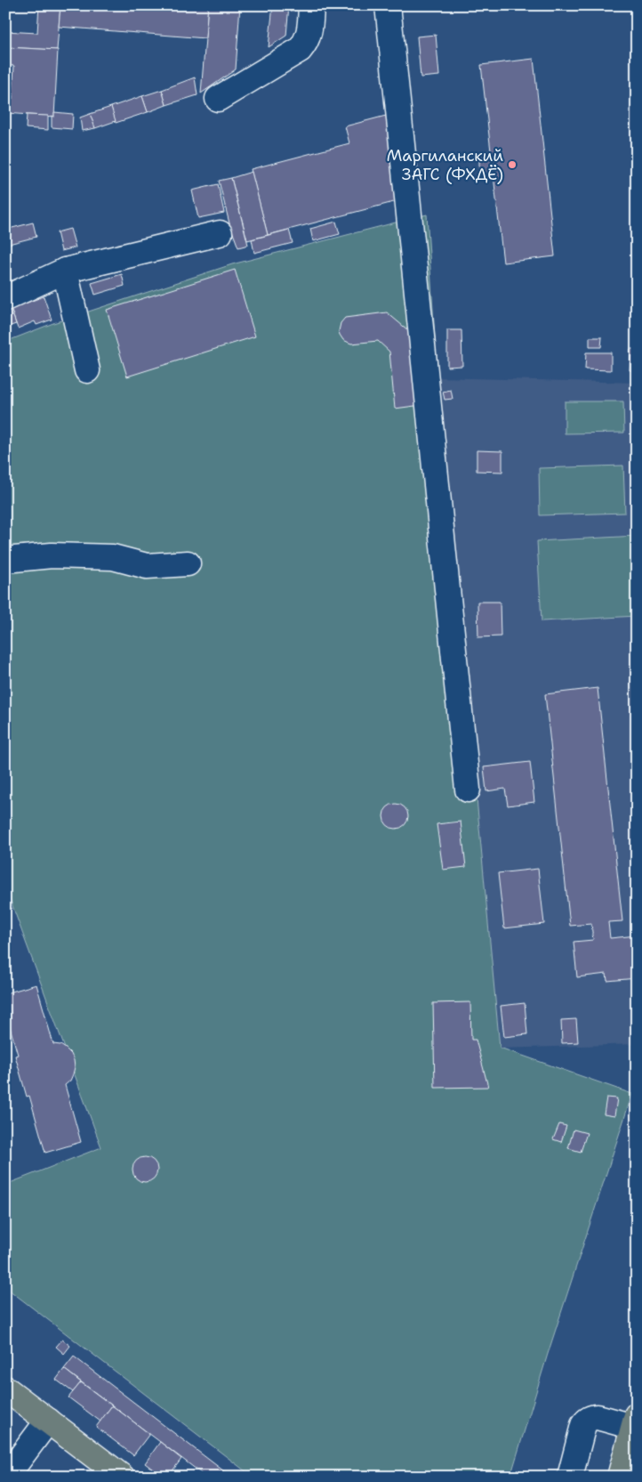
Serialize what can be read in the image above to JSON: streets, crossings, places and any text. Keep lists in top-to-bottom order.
{
  "places": ["Маргиланский ЗАГС (ФХДЁ)"]
}
